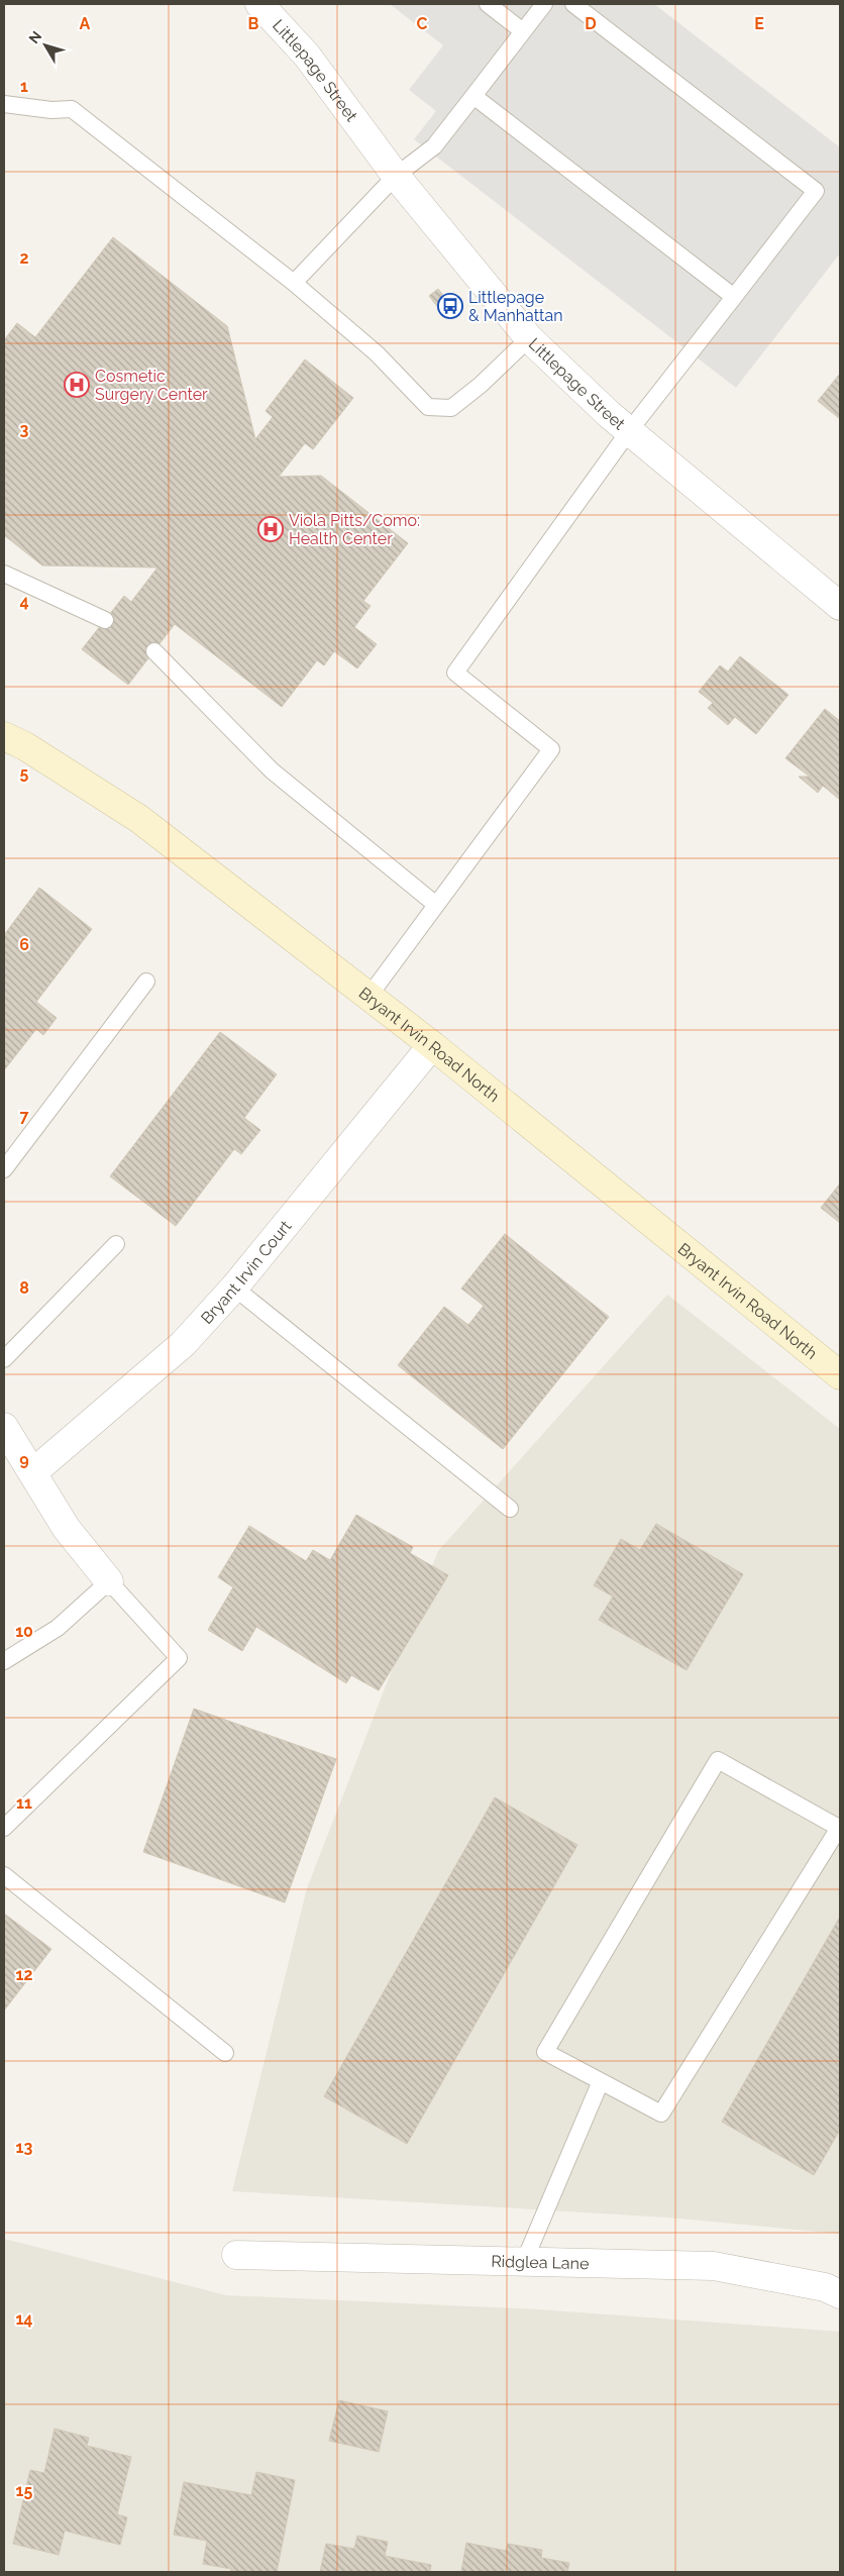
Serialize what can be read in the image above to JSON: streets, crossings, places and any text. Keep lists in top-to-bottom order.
{
  "streets": {
    "main road": ["Bryant Irvin Road North"],
    "street": ["Littlepage Street", "Bryant Irvin Court", "Ridglea Lane"]
  },
  "crossings": [
    ["Bryant Irvin Road North", "Bryant Irvin Court"]
  ],
  "places": {
    "bus stop": ["Littlepage & Manhattan"],
    "hospital": ["Cosmetic Surgery Center", "Viola Pitts/Como: Health Center"]
  },
  "north": "top left",
  "grid": {
    "columns": [
      "A",
      "B",
      "C",
      "D",
      "E"
    ],
    "rows": [
      "1",
      "2",
      "3",
      "4",
      "5",
      "6",
      "7",
      "8",
      "9",
      "10",
      "11",
      "12",
      "13",
      "14",
      "15"
    ]
  }
}
